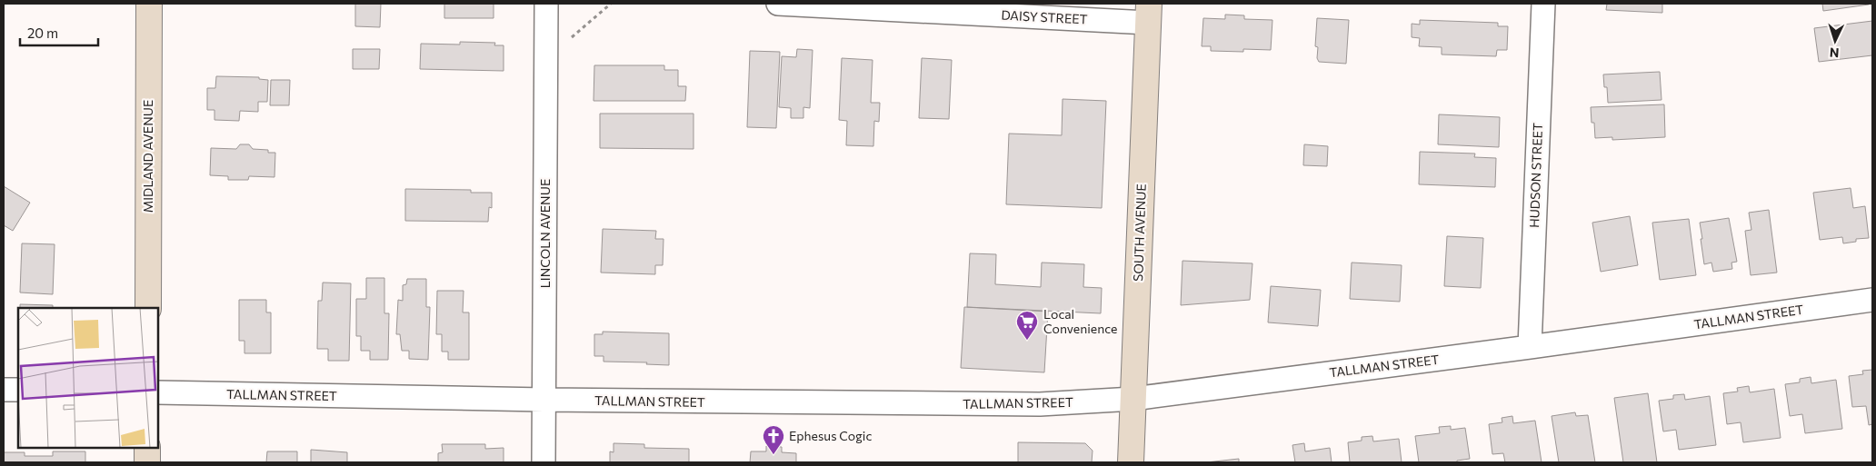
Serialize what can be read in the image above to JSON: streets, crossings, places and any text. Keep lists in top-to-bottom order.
{
  "streets": {
    "main road": ["MIDLAND AVENUE", "SOUTH AVENUE"],
    "street": [
      "DAISY STREET",
      "HUDSON STREET",
      "LINCOLN AVENUE",
      "TALLMAN STREET"
    ]
  },
  "crossings": [
    ["DAISY STREET", "SOUTH AVENUE"],
    ["HUDSON STREET", "TALLMAN STREET"],
    ["SOUTH AVENUE", "TALLMAN STREET"],
    ["LINCOLN AVENUE", "TALLMAN STREET"]
  ],
  "places": {
    "supermarket": ["Local Convenience"],
    "church": ["Ephesus Cogic"]
  },
  "scale_bar": "20 m",
  "north": "bottom"
}
